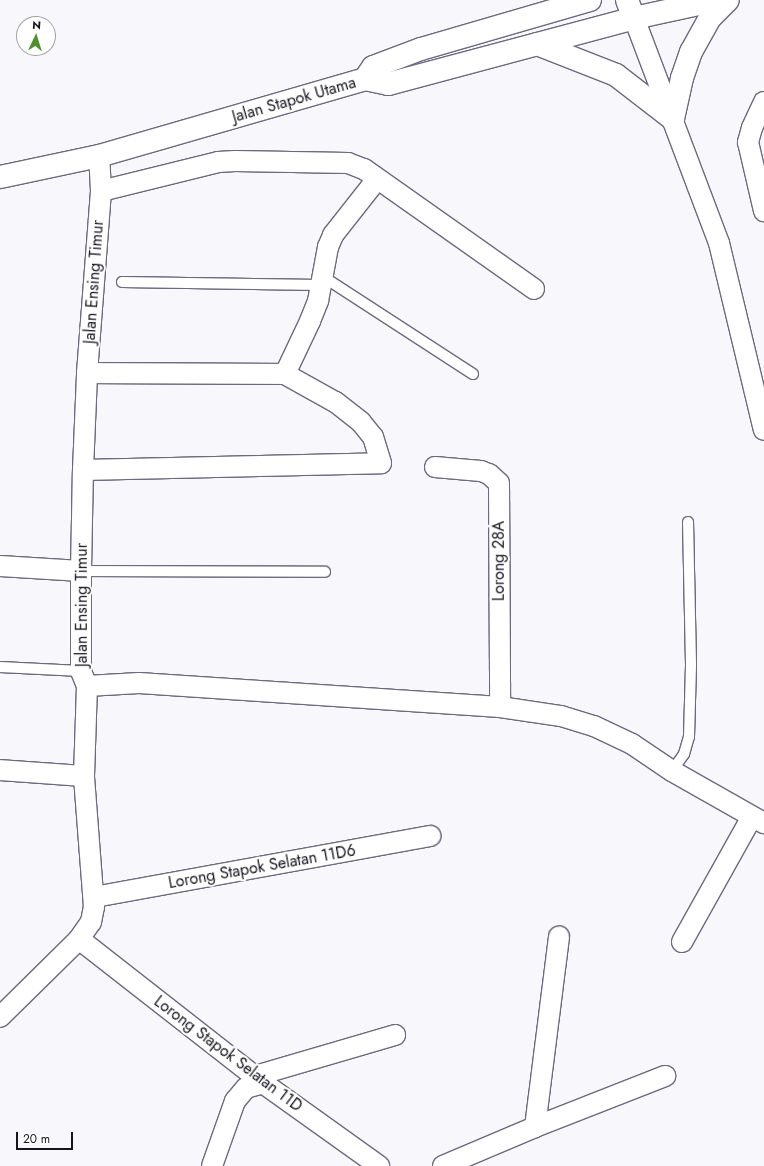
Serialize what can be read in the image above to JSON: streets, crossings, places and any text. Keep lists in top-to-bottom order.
{
  "streets": {
    "main road": ["Jalan Stapok Utama"],
    "street": [
      "Jalan Ensing Timur",
      "Lorong 28A",
      "Lorong Stapok Selatan 11D6",
      "Lorong Stapok Selatan 11D"
    ]
  },
  "crossings": [
    ["Jalan Stapok Utama", "Jalan Ensing Timur"],
    ["Jalan Ensing Timur", "Lorong Stapok Selatan 11D6"],
    ["Jalan Ensing Timur", "Lorong Stapok Selatan 11D"]
  ],
  "scale_bar": "20 m",
  "north": "top"
}
